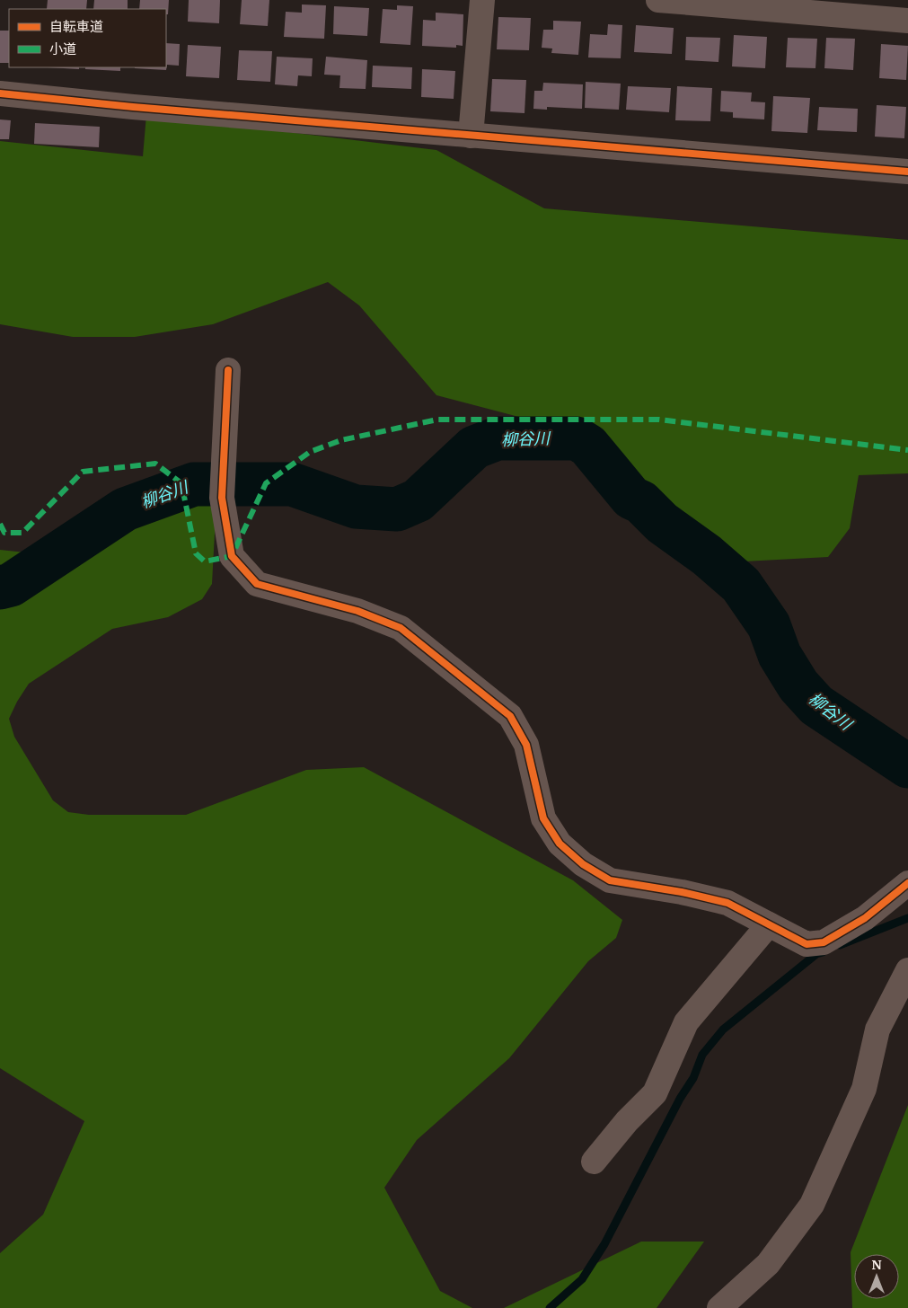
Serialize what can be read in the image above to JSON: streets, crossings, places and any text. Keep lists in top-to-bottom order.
{
  "water": ["柳谷川"],
  "legend": ["自転車道", "小道"],
  "north": "top"
}
